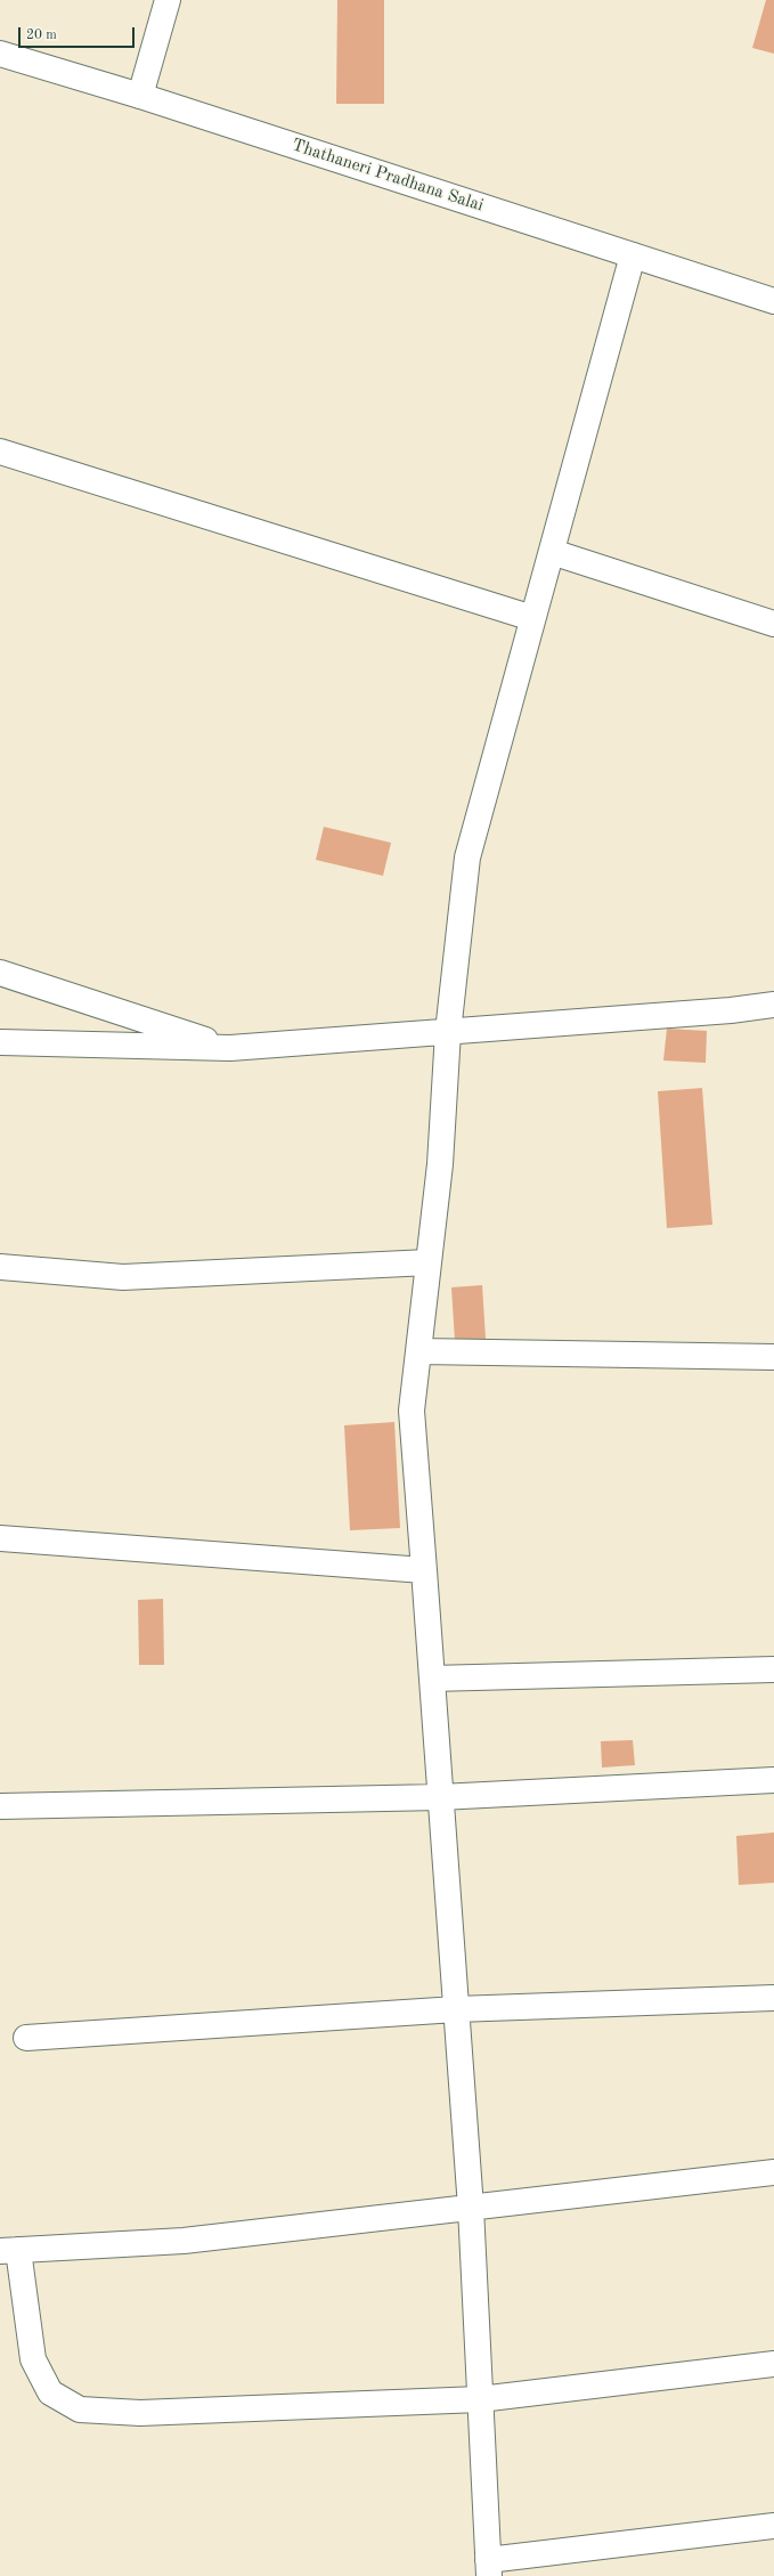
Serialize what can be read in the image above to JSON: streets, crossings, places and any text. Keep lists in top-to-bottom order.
{
  "streets": {
    "street": ["Thathaneri Pradhana Salai"]
  },
  "scale_bar": "20 m"
}
